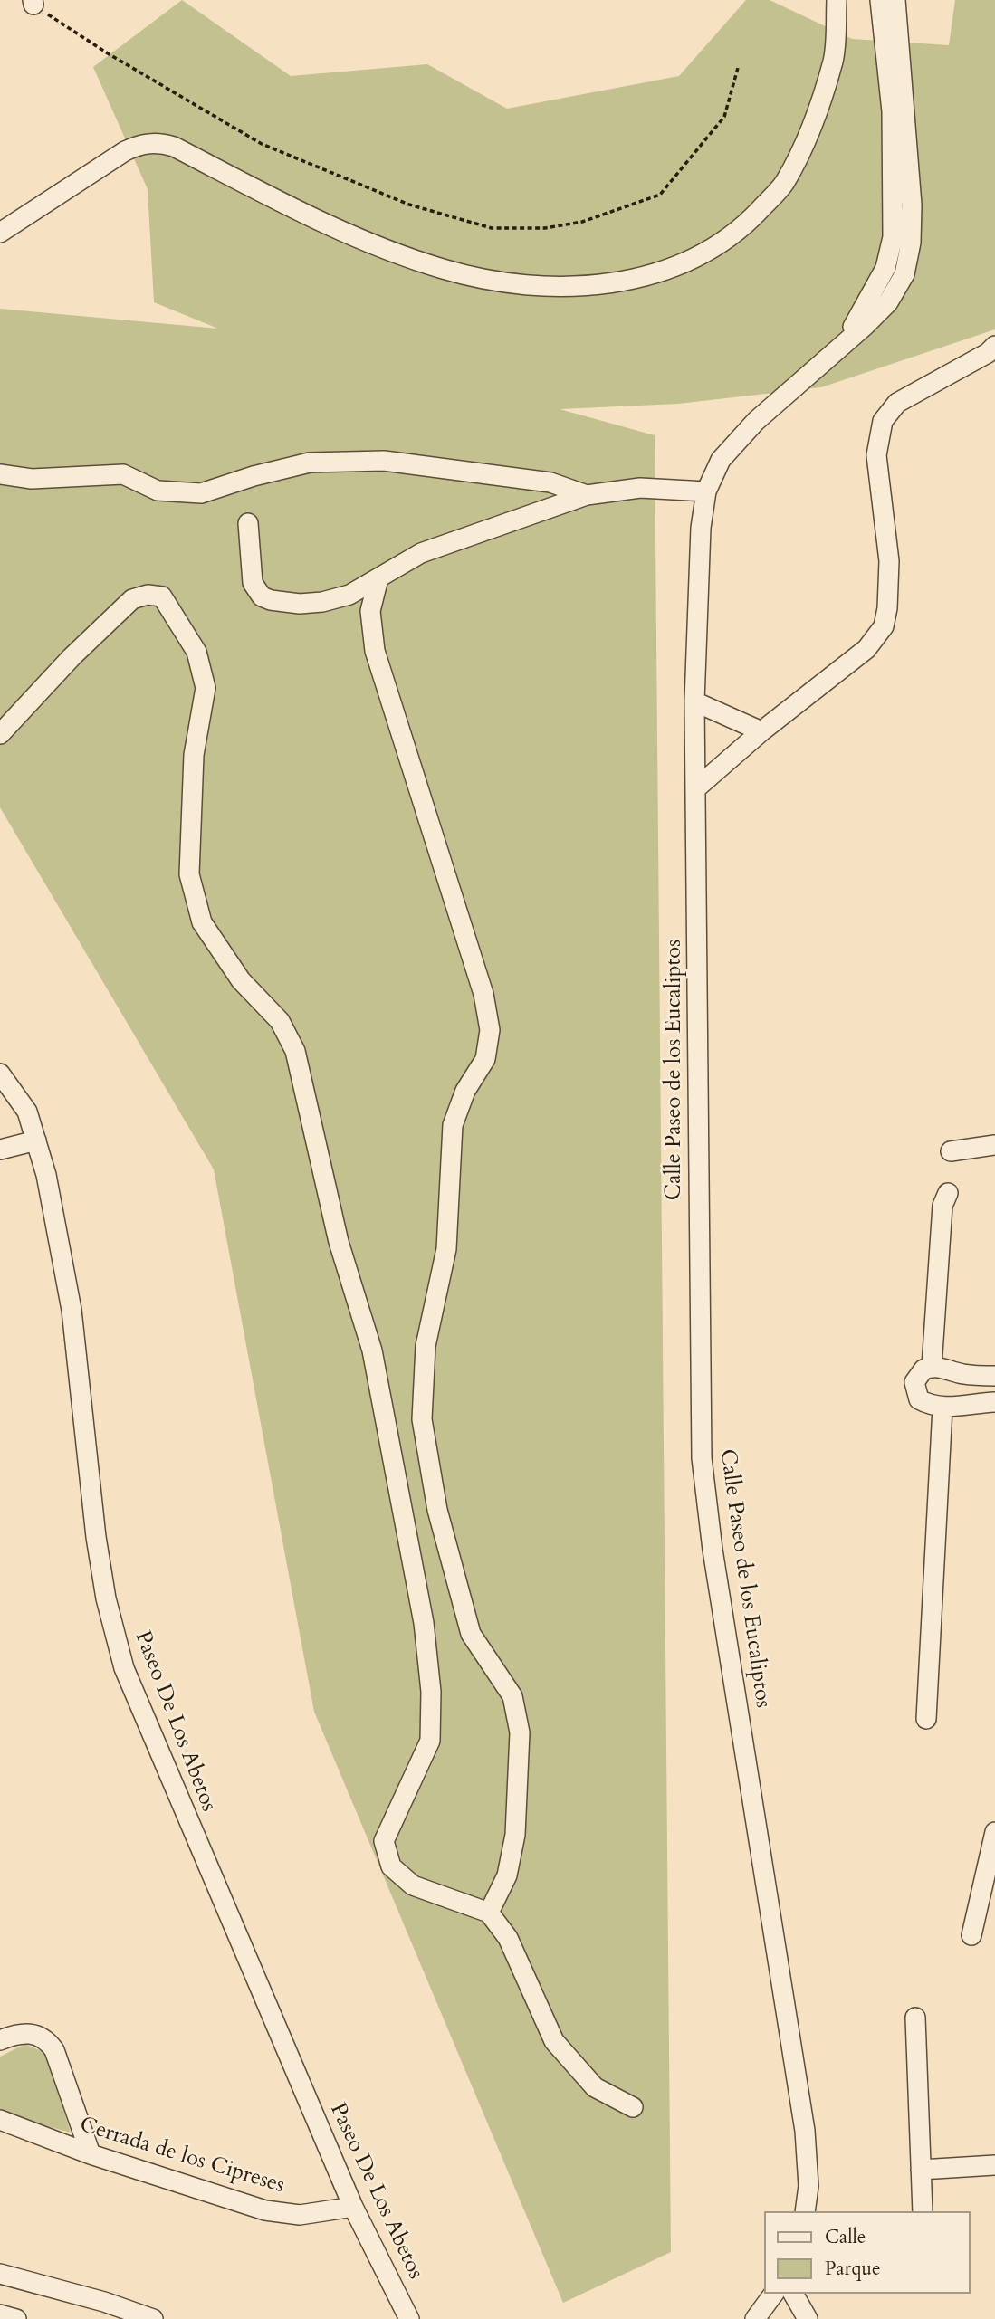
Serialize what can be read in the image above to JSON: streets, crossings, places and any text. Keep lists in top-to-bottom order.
{
  "streets": {
    "street": ["Calle Paseo de los Eucaliptos", "Paseo De Los Abetos", "Cerrada de los Cipreses"]
  },
  "crossings": [
    ["Paseo De Los Abetos", "Cerrada de los Cipreses"]
  ],
  "legend": ["Calle", "Parque"]
}
